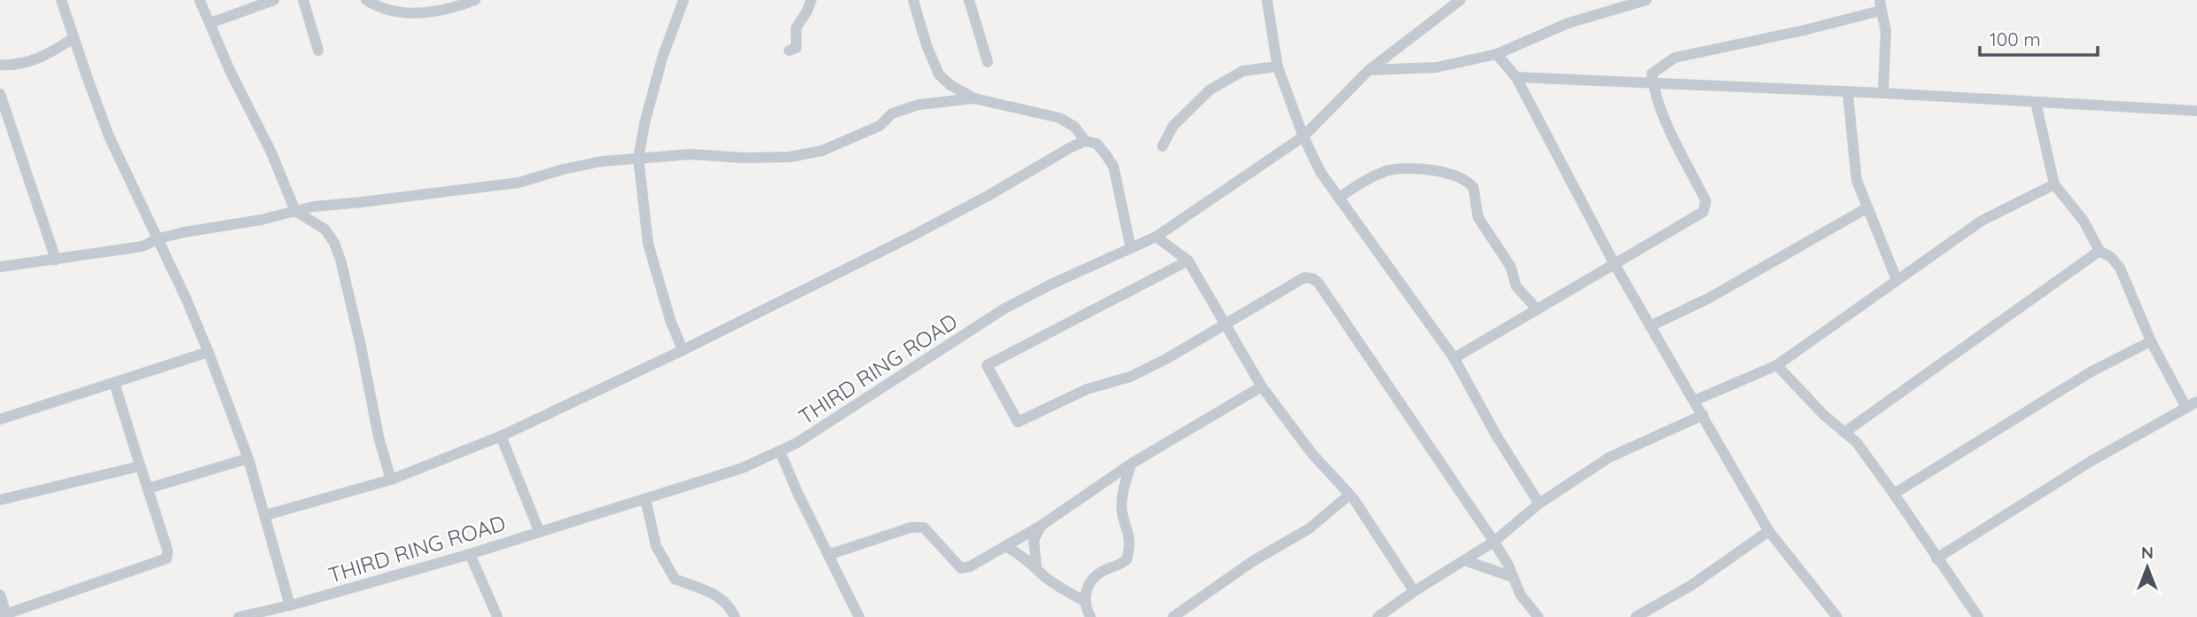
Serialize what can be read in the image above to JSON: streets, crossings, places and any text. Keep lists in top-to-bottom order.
{
  "streets": {
    "street": ["THIRD RING ROAD"]
  },
  "scale_bar": "100 m",
  "north": "top"
}
